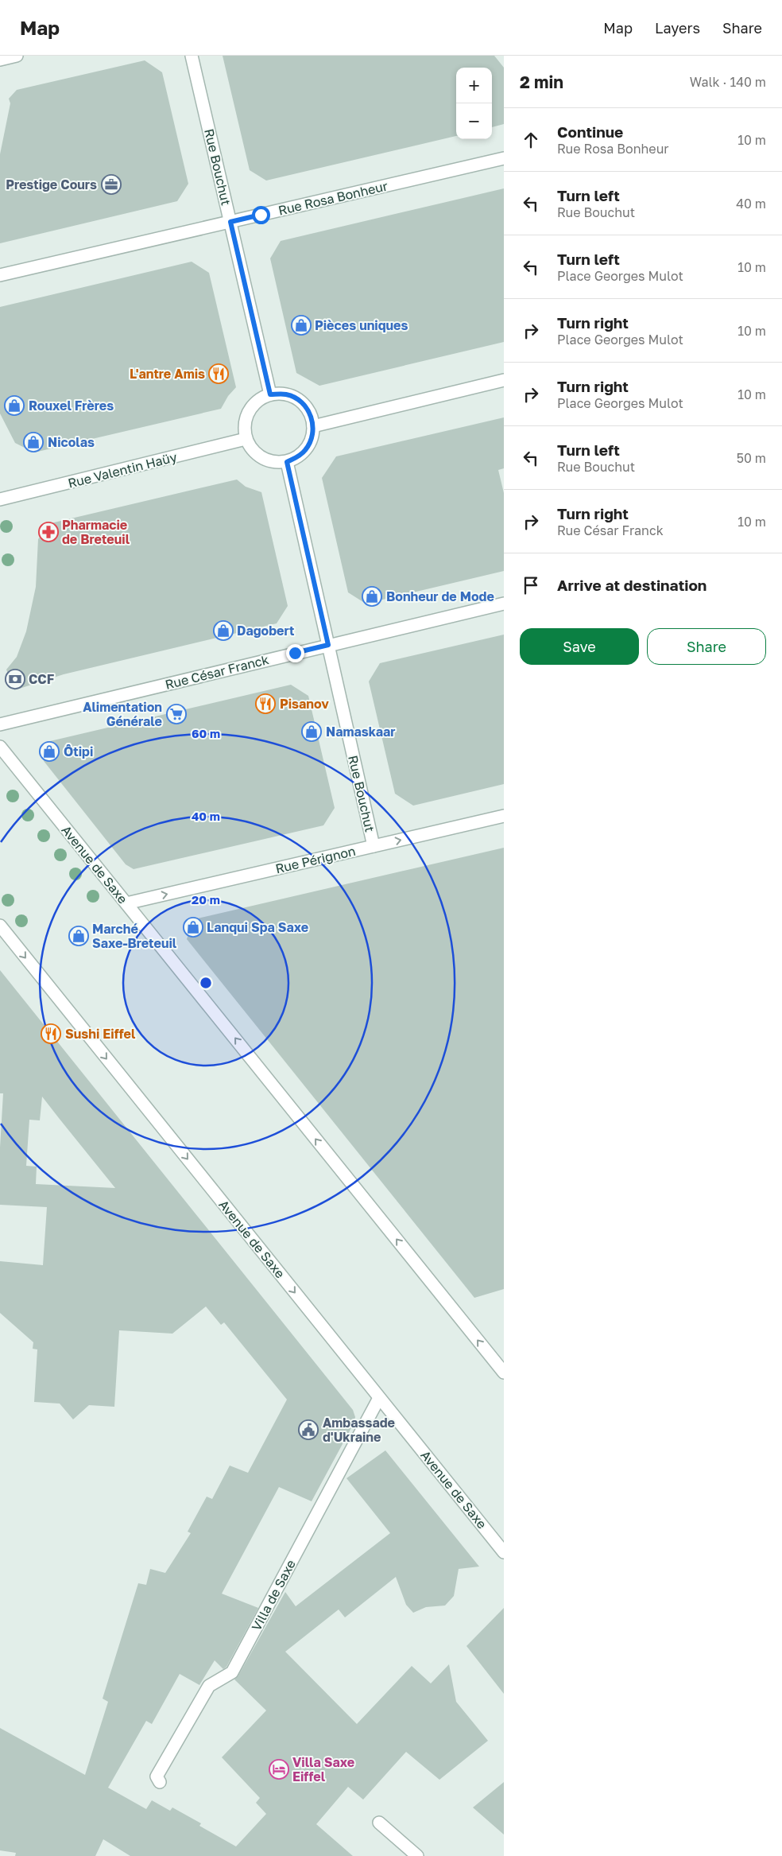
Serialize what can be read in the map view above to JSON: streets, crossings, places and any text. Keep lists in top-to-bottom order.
{
  "streets": {
    "street": [
      "Rue Bouchut",
      "Rue Rosa Bonheur",
      "Rue Valentin Haüy",
      "Rue César Franck",
      "Rue Pérignon",
      "Avenue de Saxe",
      "Villa de Saxe"
    ]
  },
  "crossings": [
    ["Rue Bouchut", "Rue Rosa Bonheur"],
    ["Rue Bouchut", "Rue Valentin Haüy"],
    ["Rue Bouchut", "Rue César Franck"],
    ["Rue Bouchut", "Rue Pérignon"],
    ["Rue Pérignon", "Avenue de Saxe"],
    ["Avenue de Saxe", "Villa de Saxe"]
  ],
  "one_way": ["Rue Pérignon"],
  "places": {
    "office": ["Prestige Cours"],
    "shop": [
      "Pièces uniques",
      "Rouxel Frères",
      "Nicolas",
      "Bonheur de Mode",
      "Dagobert",
      "Namaskaar",
      "Ôtipi",
      "Lanqui Spa Saxe",
      "Marché Saxe-Breteuil"
    ],
    "restaurant": ["L'antre Amis", "Pisanov", "Sushi Eiffel"],
    "pharmacy": ["Pharmacie de Breteuil"],
    "bank": ["CCF"],
    "supermarket": ["Alimentation Générale"],
    "public building": ["Ambassade d'Ukraine"],
    "hotel": ["Villa Saxe Eiffel"]
  },
  "page": {
    "header": "Map",
    "nav": ["Map", "Layers", "Share"],
    "heading": ["2 min", "Walk · 140 m"],
    "map_buttons": ["+", "−"],
    "list": [
      ["Continue", "Rue Rosa Bonheur", "10 m"],
      ["Turn left", "Rue Bouchut", "40 m"],
      ["Turn left", "Place Georges Mulot", "10 m"],
      ["Turn right", "Place Georges Mulot", "10 m"],
      ["Turn right", "Place Georges Mulot", "10 m"],
      ["Turn left", "Rue Bouchut", "50 m"],
      ["Turn right", "Rue César Franck", "10 m"],
      "Arrive at destination"
    ],
    "buttons": ["Save", "Share"]
  },
  "rings": ["60 m", "40 m", "20 m"]
}
